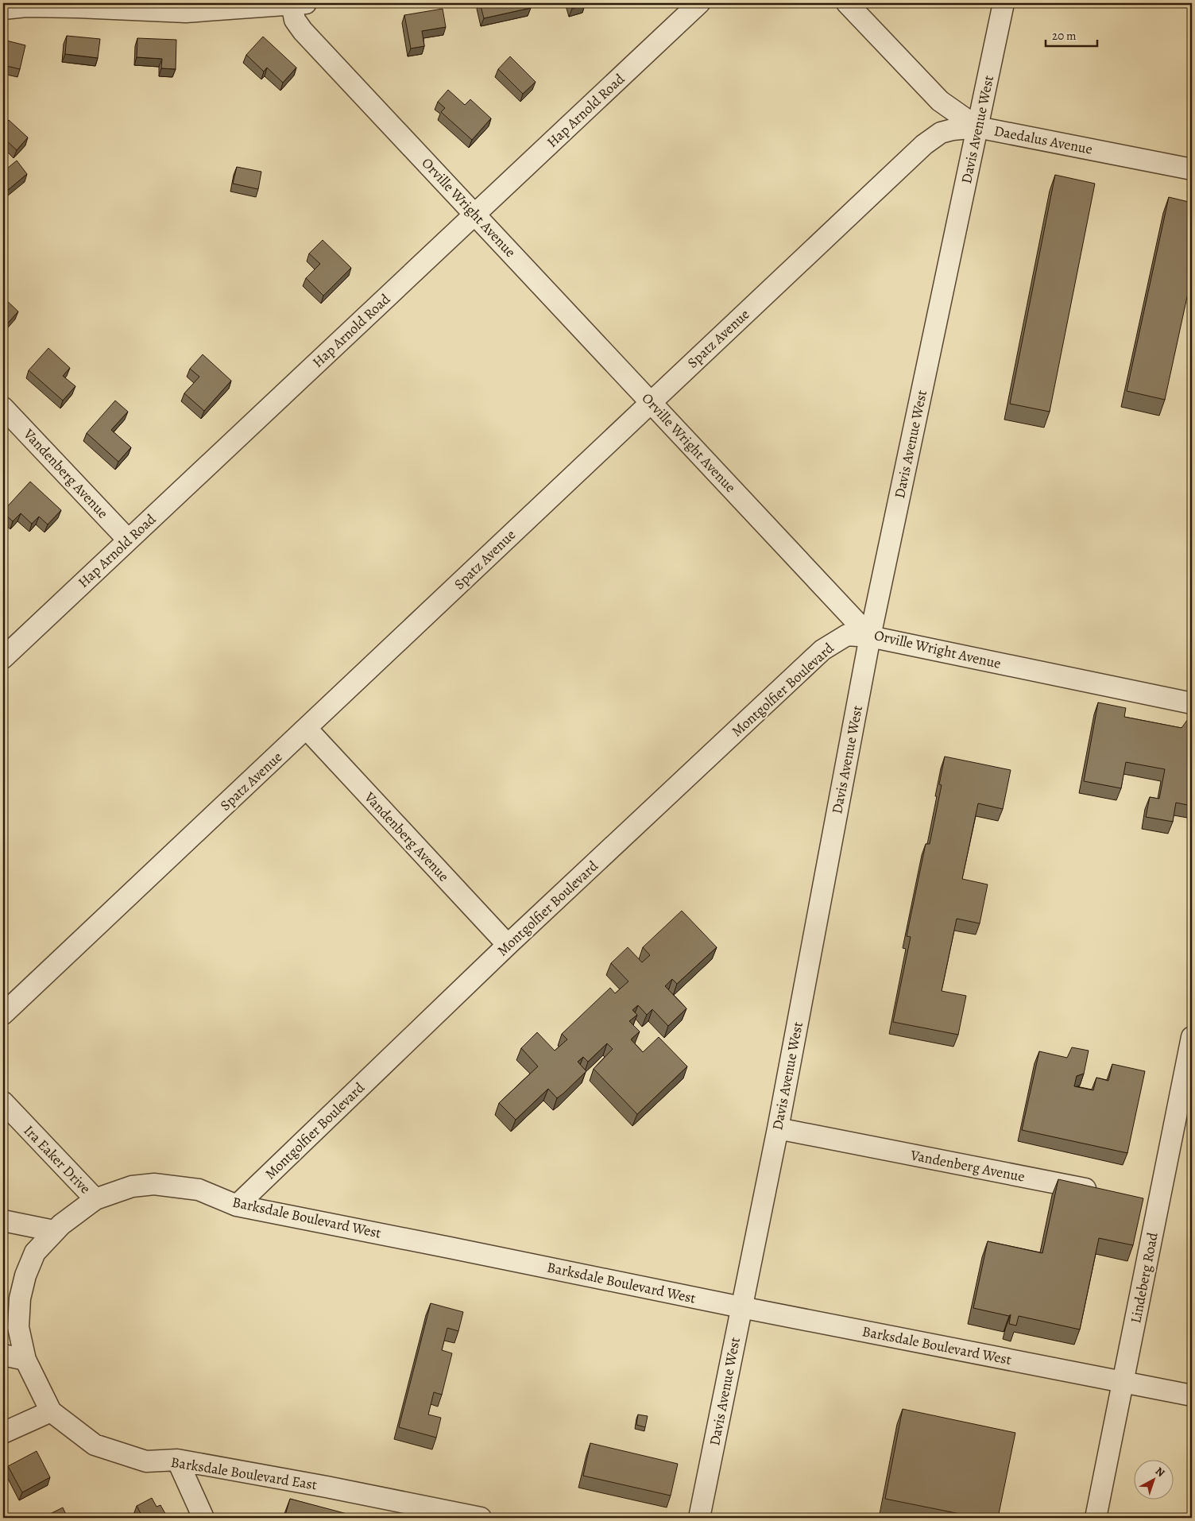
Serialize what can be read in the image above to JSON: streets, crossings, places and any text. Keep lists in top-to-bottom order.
{
  "streets": {
    "street": [
      "Hap Arnold Road",
      "Davis Avenue West",
      "Daedalus Avenue",
      "Orville Wright Avenue",
      "Spatz Avenue",
      "Vandenberg Avenue",
      "Montgolfier Boulevard",
      "Ira Eaker Drive",
      "Barksdale Boulevard West",
      "Lindeberg Road",
      "Barksdale Boulevard East"
    ]
  },
  "crossings": [
    ["Hap Arnold Road", "Orville Wright Avenue"],
    ["Hap Arnold Road", "Vandenberg Avenue"],
    ["Davis Avenue West", "Daedalus Avenue"],
    ["Davis Avenue West", "Orville Wright Avenue"],
    ["Davis Avenue West", "Spatz Avenue"],
    ["Davis Avenue West", "Vandenberg Avenue"],
    ["Davis Avenue West", "Montgolfier Boulevard"],
    ["Davis Avenue West", "Barksdale Boulevard West"],
    ["Daedalus Avenue", "Spatz Avenue"],
    ["Orville Wright Avenue", "Spatz Avenue"],
    ["Orville Wright Avenue", "Montgolfier Boulevard"],
    ["Spatz Avenue", "Vandenberg Avenue"],
    ["Vandenberg Avenue", "Montgolfier Boulevard"],
    ["Montgolfier Boulevard", "Barksdale Boulevard West"],
    ["Ira Eaker Drive", "Barksdale Boulevard West"],
    ["Barksdale Boulevard West", "Lindeberg Road"],
    ["Barksdale Boulevard West", "Barksdale Boulevard East"]
  ],
  "scale_bar": "20 m",
  "north": "top right"
}
